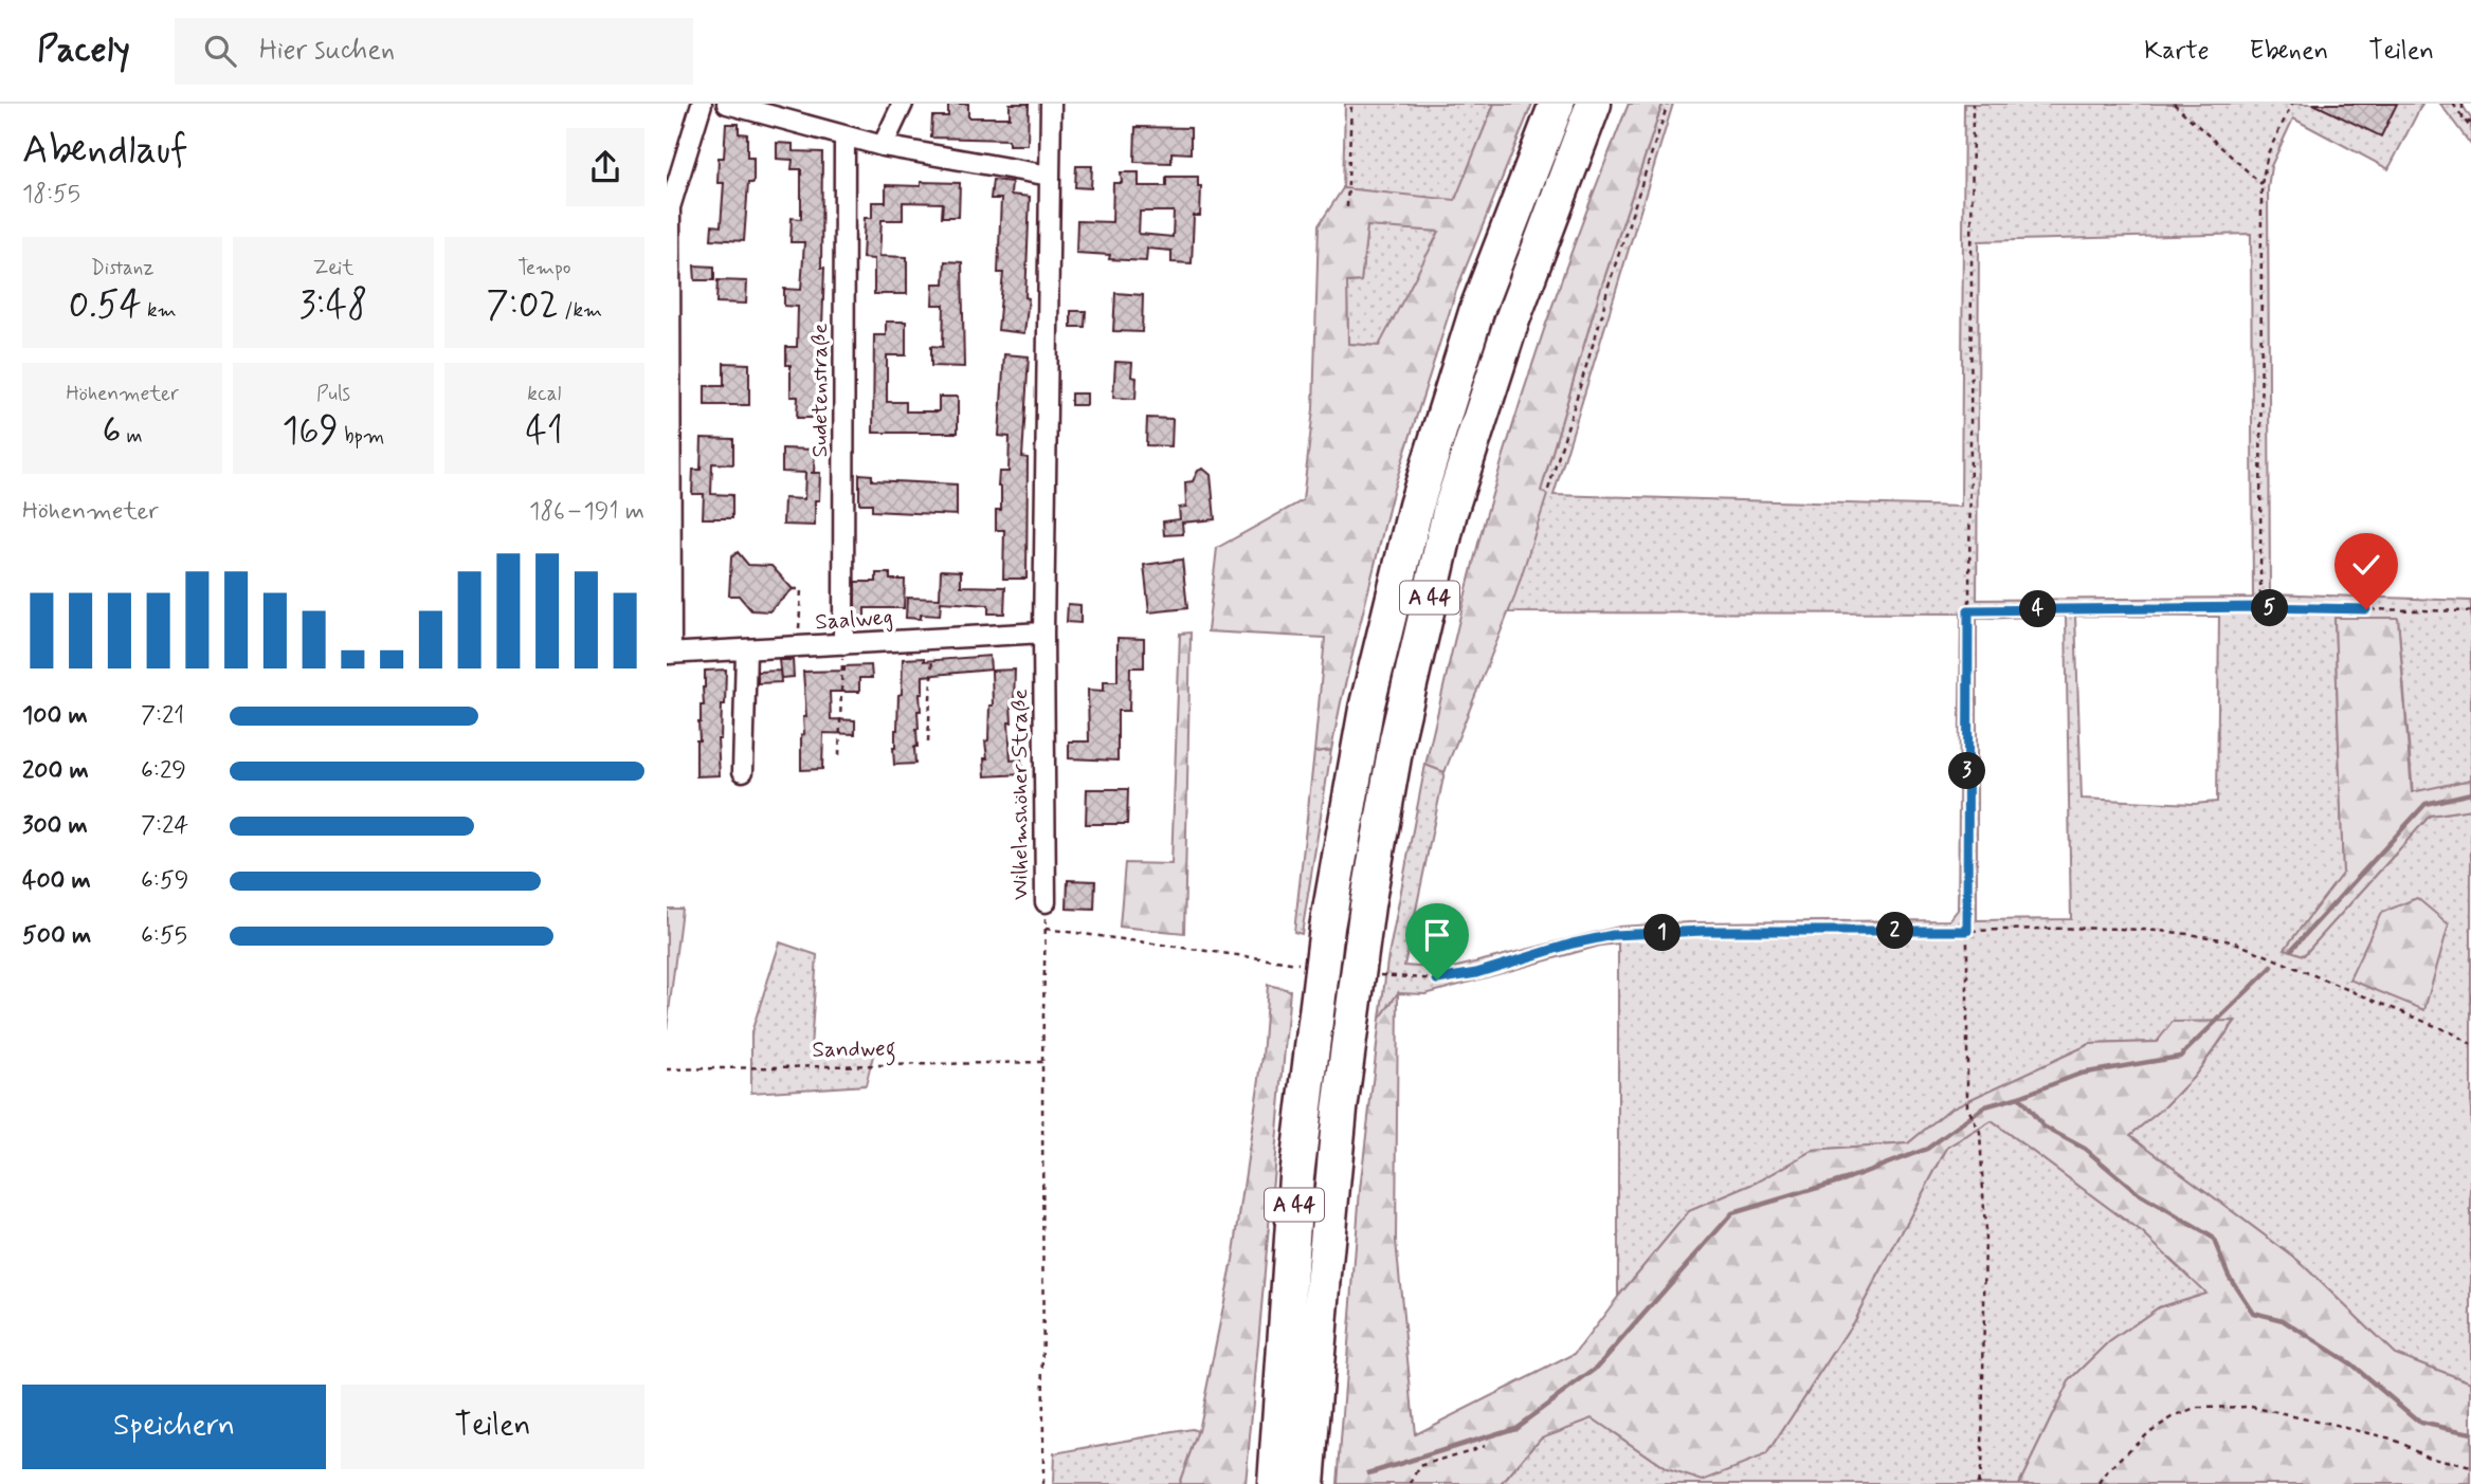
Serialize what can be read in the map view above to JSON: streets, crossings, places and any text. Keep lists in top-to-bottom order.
{
  "streets": {
    "highway": ["A 44"],
    "street": ["Sudetenstraße", "Saalweg", "Wilhelmshöher Straße"],
    "path": ["Sandweg"]
  },
  "crossings": [
    ["Sudetenstraße", "Saalweg"],
    ["Saalweg", "Wilhelmshöher Straße"],
    ["Wilhelmshöher Straße", "Sandweg"]
  ],
  "page": {
    "header": "Pacely",
    "search": "Hier suchen",
    "nav": ["Karte", "Ebenen", "Teilen"],
    "heading": ["Abendlauf", "18:55"],
    "stats": [
      ["Distanz", "0.54 km"],
      ["Zeit", "3:48"],
      ["Tempo", "7:02 /km"],
      ["Höhenmeter", "6 m"],
      ["Puls", "169 bpm"],
      ["kcal", "41"]
    ],
    "chart": ["Höhenmeter", "186–191 m"],
    "pins": [
      "5",
      "4",
      "3",
      "2",
      "1"
    ],
    "list": [
      {
        "name": "100 m",
        "note": "7:21"
      },
      {
        "name": "200 m",
        "note": "6:29"
      },
      {
        "name": "300 m",
        "note": "7:24"
      },
      {
        "name": "400 m",
        "note": "6:59"
      },
      {
        "name": "500 m",
        "note": "6:55"
      }
    ],
    "buttons": ["Speichern", "Teilen"]
  }
}
